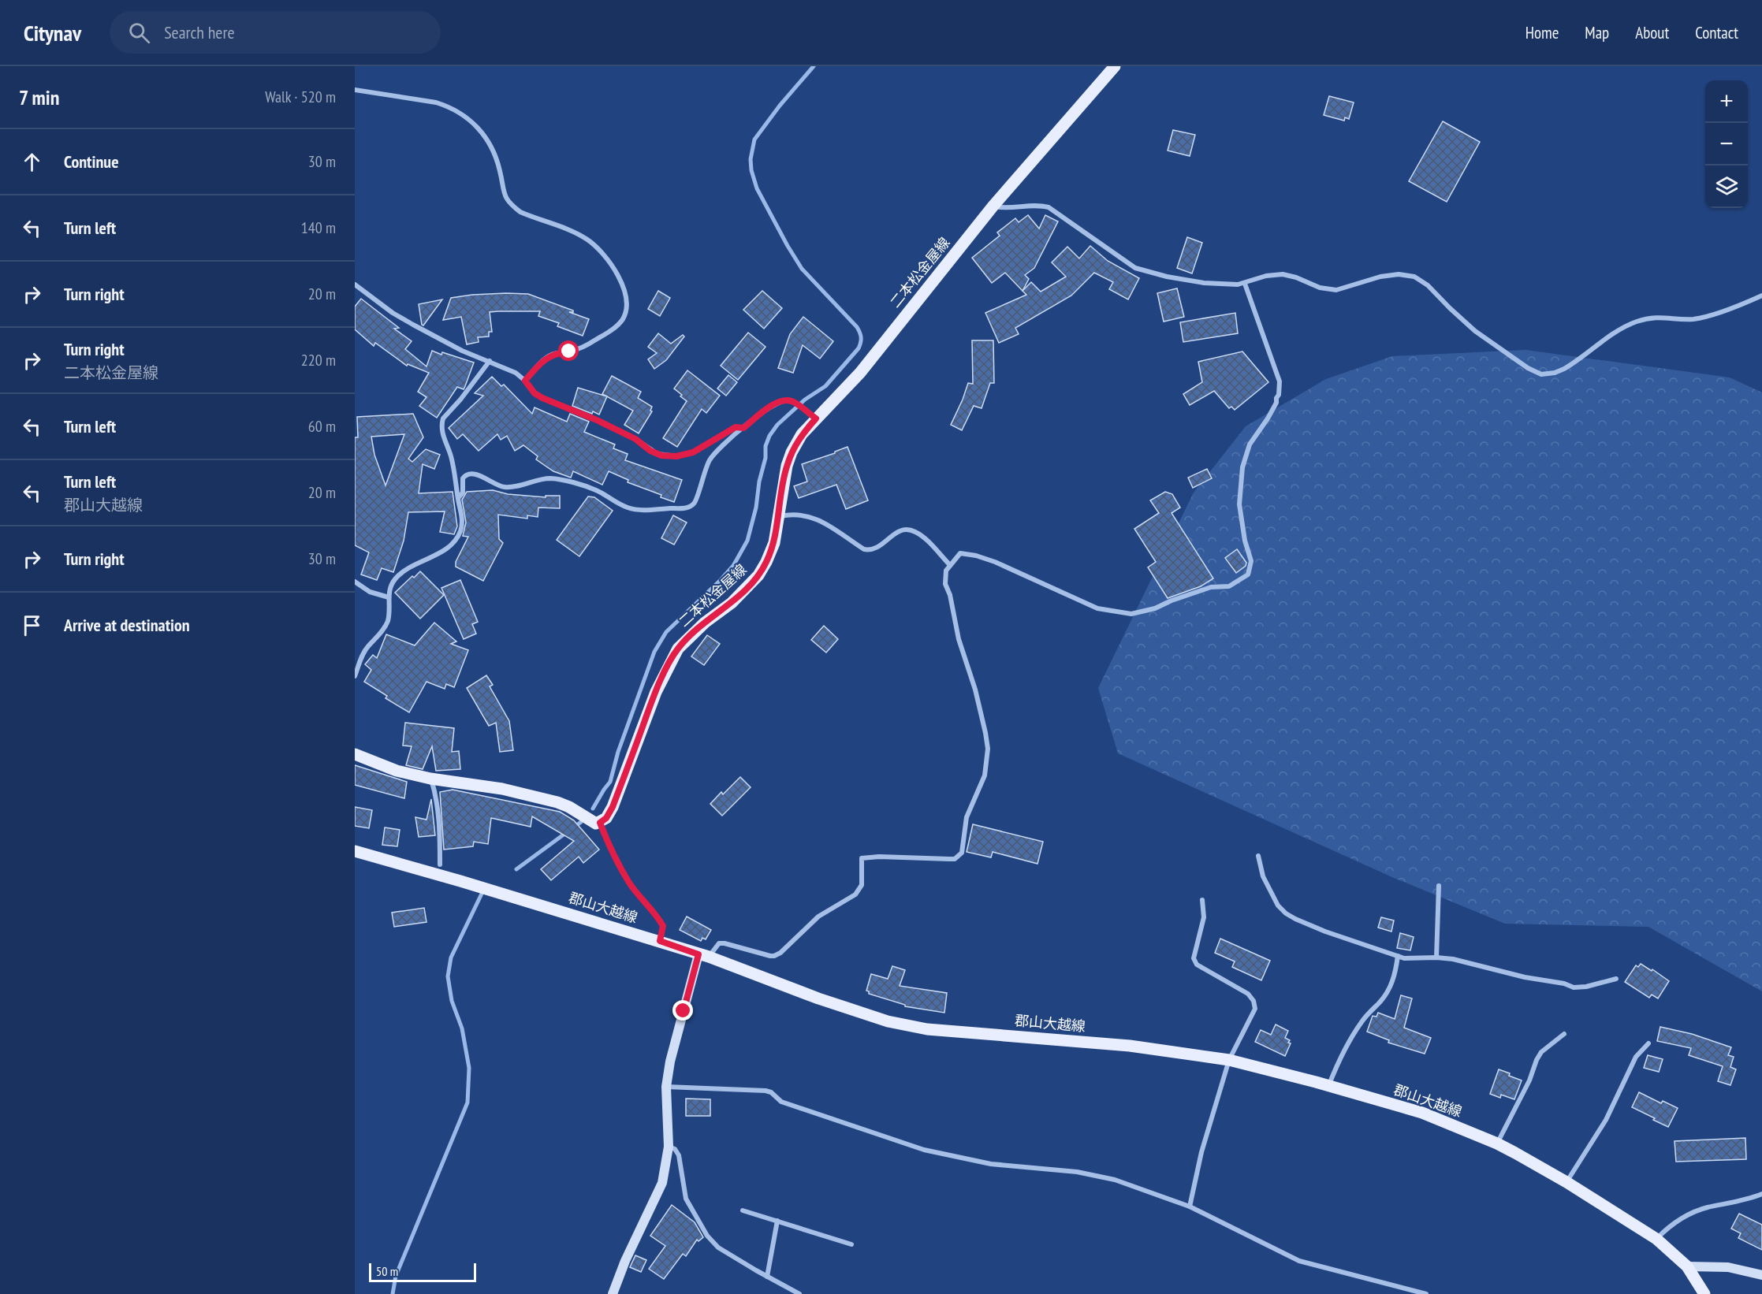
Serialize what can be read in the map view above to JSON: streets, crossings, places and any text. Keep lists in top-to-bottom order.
{
  "streets": {
    "main road": ["二本松金屋線", "郡山大越線"]
  },
  "scale_bar": "50 m",
  "page": {
    "header": "Citynav",
    "search": "Search here",
    "nav": [
      "Home",
      "Map",
      "About",
      "Contact"
    ],
    "heading": ["7 min", "Walk · 520 m"],
    "map_buttons": ["+", "−"],
    "list": [
      ["Continue", "30 m"],
      ["Turn left", "140 m"],
      ["Turn right", "20 m"],
      ["Turn right", "二本松金屋線", "220 m"],
      ["Turn left", "60 m"],
      ["Turn left", "郡山大越線", "20 m"],
      ["Turn right", "30 m"],
      "Arrive at destination"
    ],
    "scale": "50 m"
  }
}
